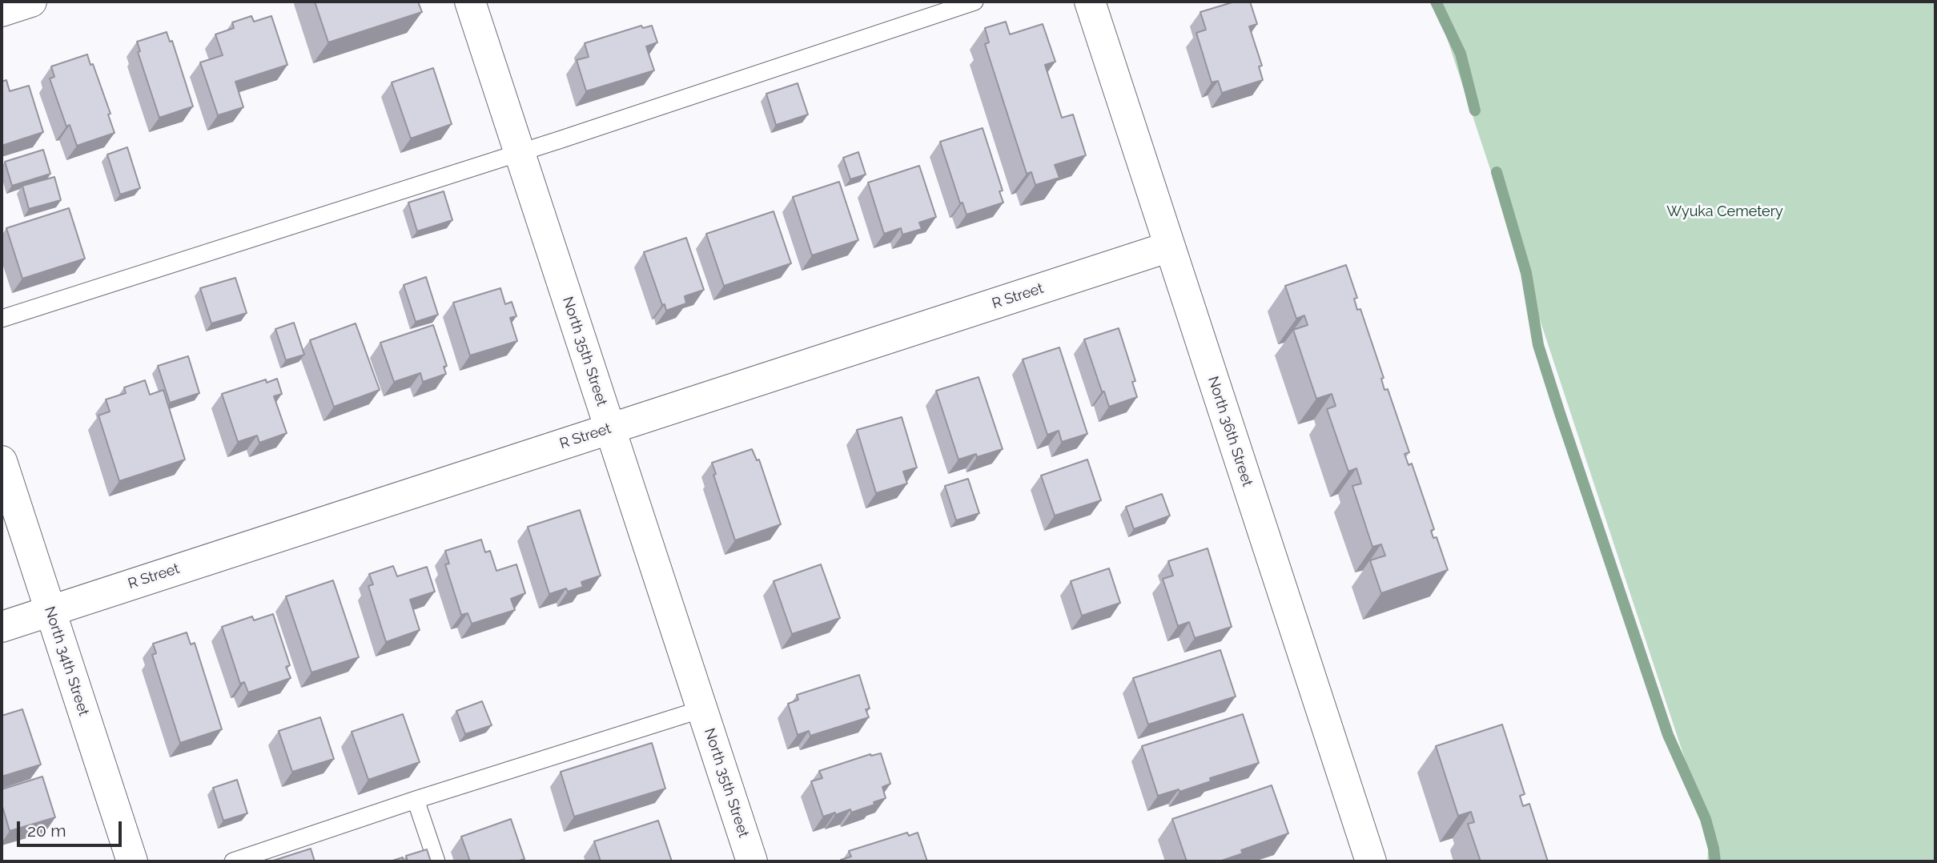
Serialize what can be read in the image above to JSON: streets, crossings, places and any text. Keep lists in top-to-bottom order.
{
  "streets": {
    "street": [
      "R Street",
      "North 35th Street",
      "North 36th Street",
      "North 34th Street"
    ]
  },
  "crossings": [
    ["R Street", "North 35th Street"],
    ["R Street", "North 36th Street"],
    ["R Street", "North 34th Street"]
  ],
  "parks": ["Wyuka Cemetery"],
  "scale_bar": "20 m"
}
